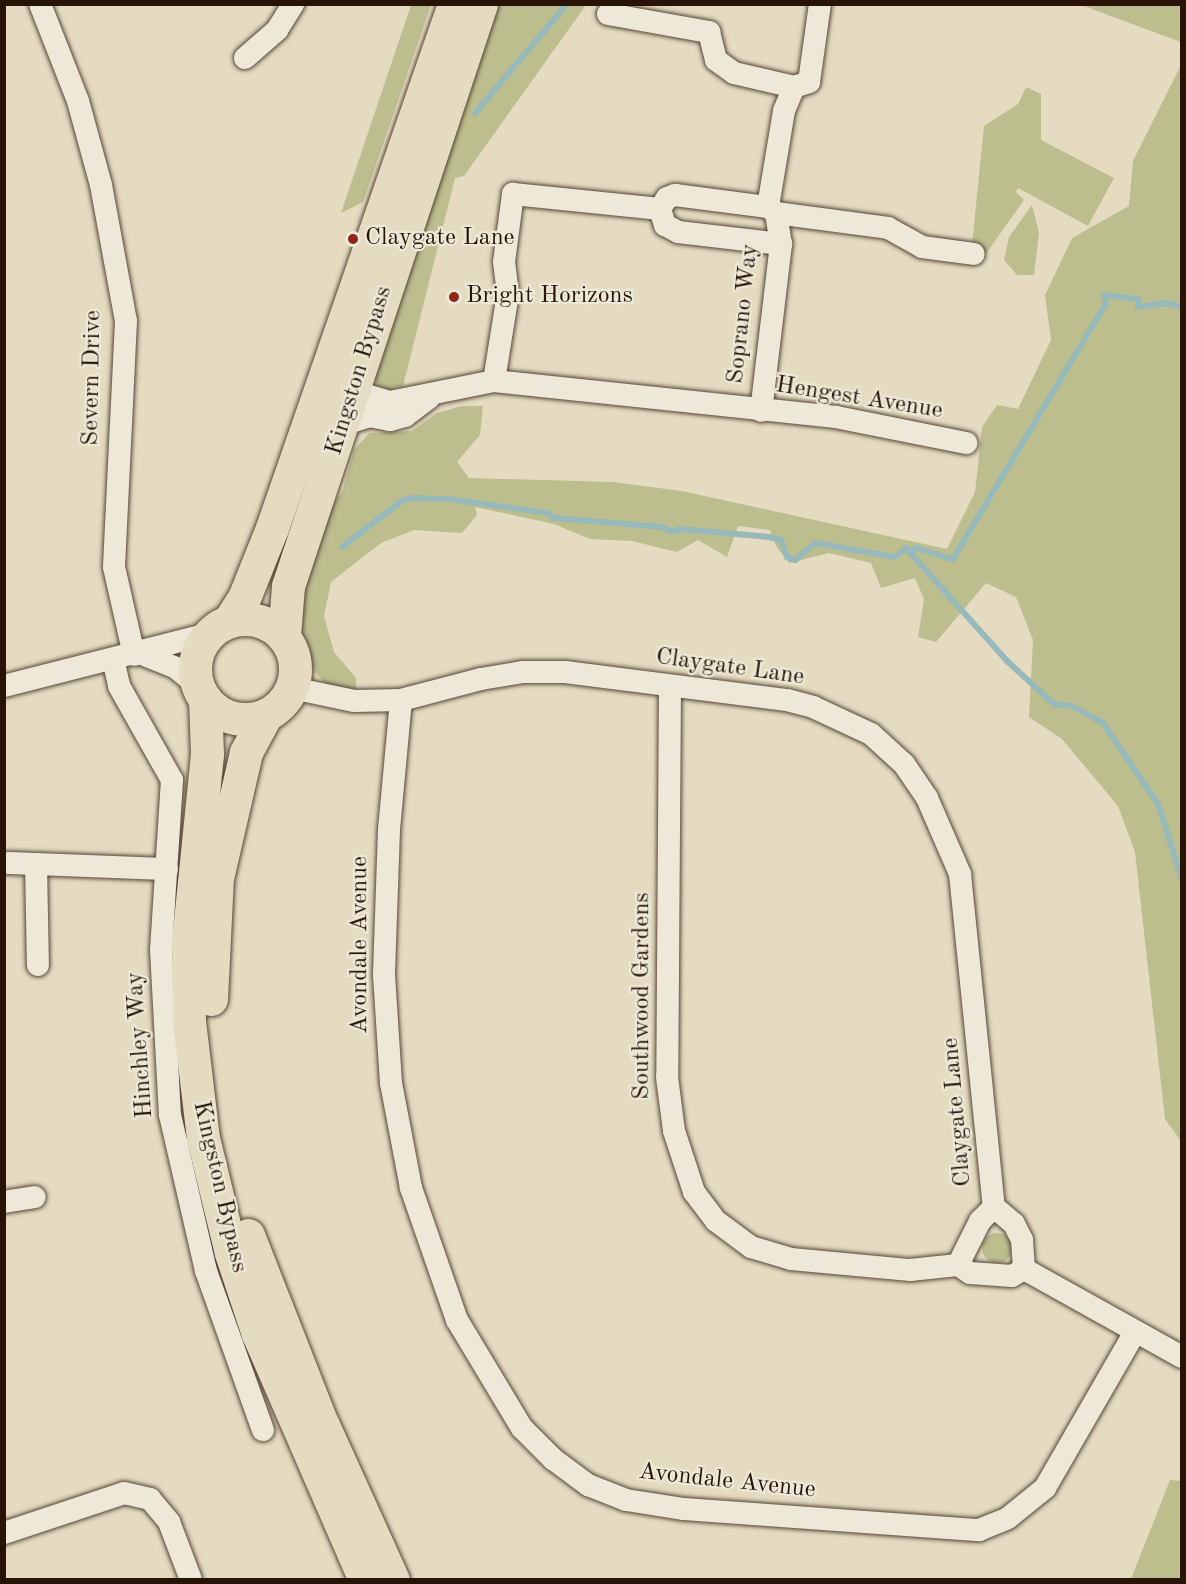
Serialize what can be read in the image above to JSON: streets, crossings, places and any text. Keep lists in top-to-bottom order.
{
  "streets": {
    "highway": ["Kingston Bypass"],
    "street": [
      "Soprano Way",
      "Severn Drive",
      "Hengest Avenue",
      "Claygate Lane",
      "Avondale Avenue",
      "Southwood Gardens",
      "Hinchley Way"
    ]
  },
  "crossings": [
    ["Soprano Way", "Hengest Avenue"],
    ["Kingston Bypass", "Hengest Avenue"],
    ["Kingston Bypass", "Claygate Lane"],
    ["Severn Drive", "Hinchley Way"],
    ["Claygate Lane", "Avondale Avenue"],
    ["Claygate Lane", "Southwood Gardens"]
  ],
  "places": ["Claygate Lane", "Bright Horizons"]
}
